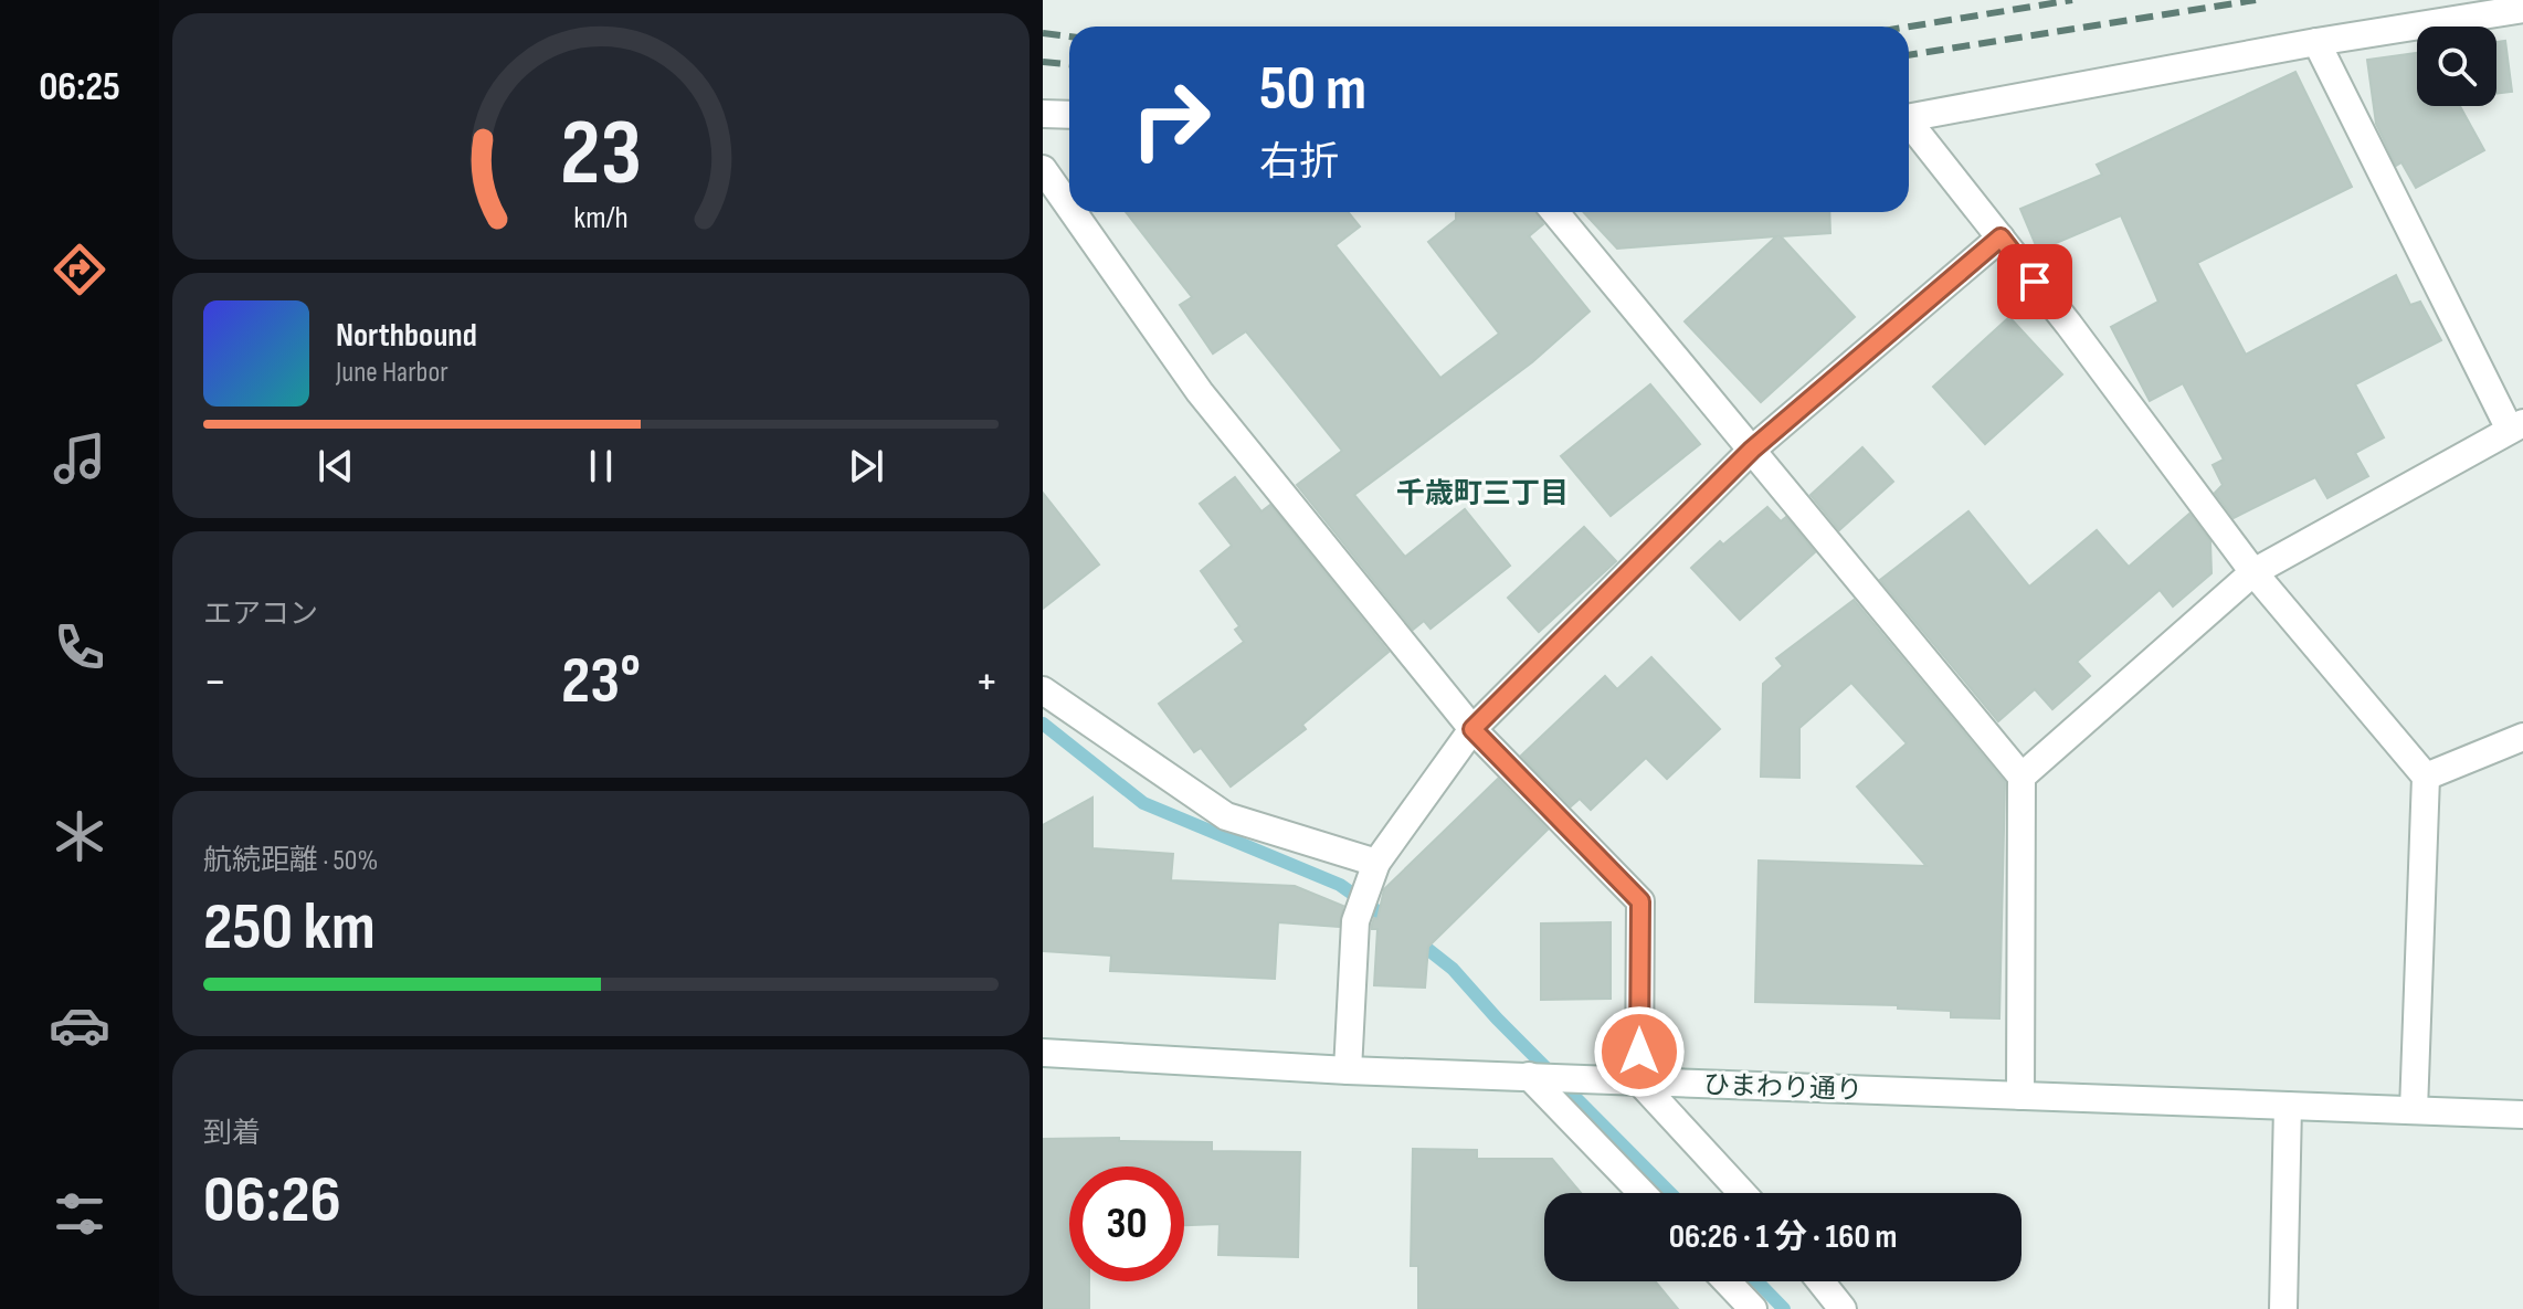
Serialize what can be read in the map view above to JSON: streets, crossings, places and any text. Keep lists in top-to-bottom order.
{
  "streets": {
    "street": ["ひまわり通り"]
  },
  "districts": ["千歳町三丁目"],
  "page": {
    "tabs": "06:25",
    "turn": ["50 m", "右折"],
    "song": ["Northbound", "June Harbor"],
    "tile": [
      "エアコン",
      ["航続距離 · 50%", "250 km"],
      ["到着", "06:26"]
    ],
    "heat": ["−", "23°", "+"],
    "limit": "30",
    "trip": "06:26 · 1 分 · 160 m",
    "gauge": ["23", "km/h"]
  }
}
